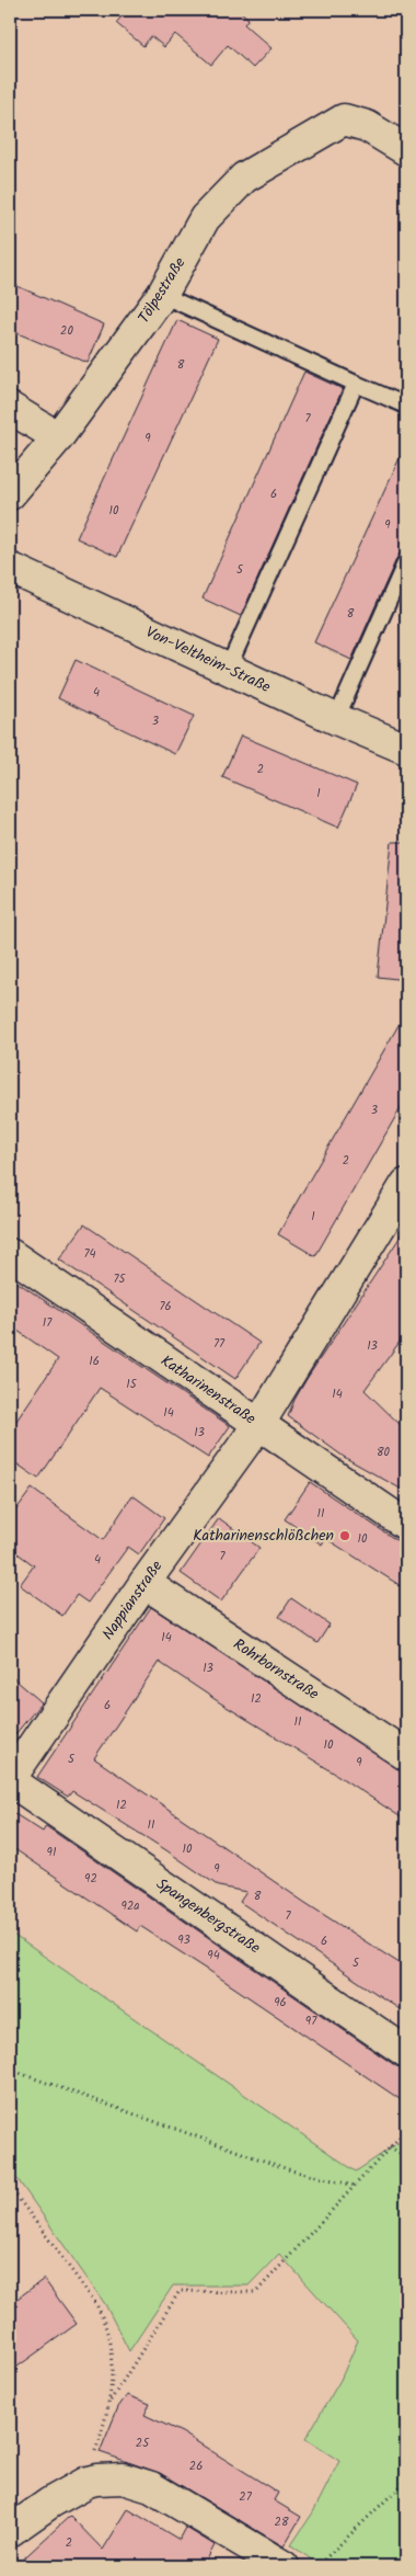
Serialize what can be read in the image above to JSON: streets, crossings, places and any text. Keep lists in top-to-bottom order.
{
  "streets": {
    "street": [
      "Tölpestraße",
      "Von-Veltheim-Straße",
      "Katharinenstraße",
      "Nappianstraße",
      "Rohrbornstraße",
      "Spangenbergstraße"
    ]
  },
  "crossings": [
    ["Katharinenstraße", "Nappianstraße"],
    ["Nappianstraße", "Rohrbornstraße"],
    ["Nappianstraße", "Spangenbergstraße"]
  ],
  "places": ["Katharinenschlößchen"],
  "house_numbers": [
    "20",
    "8",
    "7",
    "9",
    "6",
    "10",
    "9",
    "5",
    "8",
    "4",
    "3",
    "2",
    "1",
    "3",
    "2",
    "1",
    "74",
    "75",
    "76",
    "17",
    "77",
    "13",
    "16",
    "15",
    "14",
    "14",
    "13",
    "80",
    "11",
    "10",
    "7",
    "4",
    "14",
    "13",
    "12",
    "6",
    "11",
    "10",
    "5",
    "9",
    "12",
    "11",
    "10",
    "91",
    "9",
    "92",
    "8",
    "92a",
    "7",
    "93",
    "6",
    "94",
    "5",
    "96",
    "97",
    "25",
    "26",
    "27",
    "28",
    "2"
  ]
}
